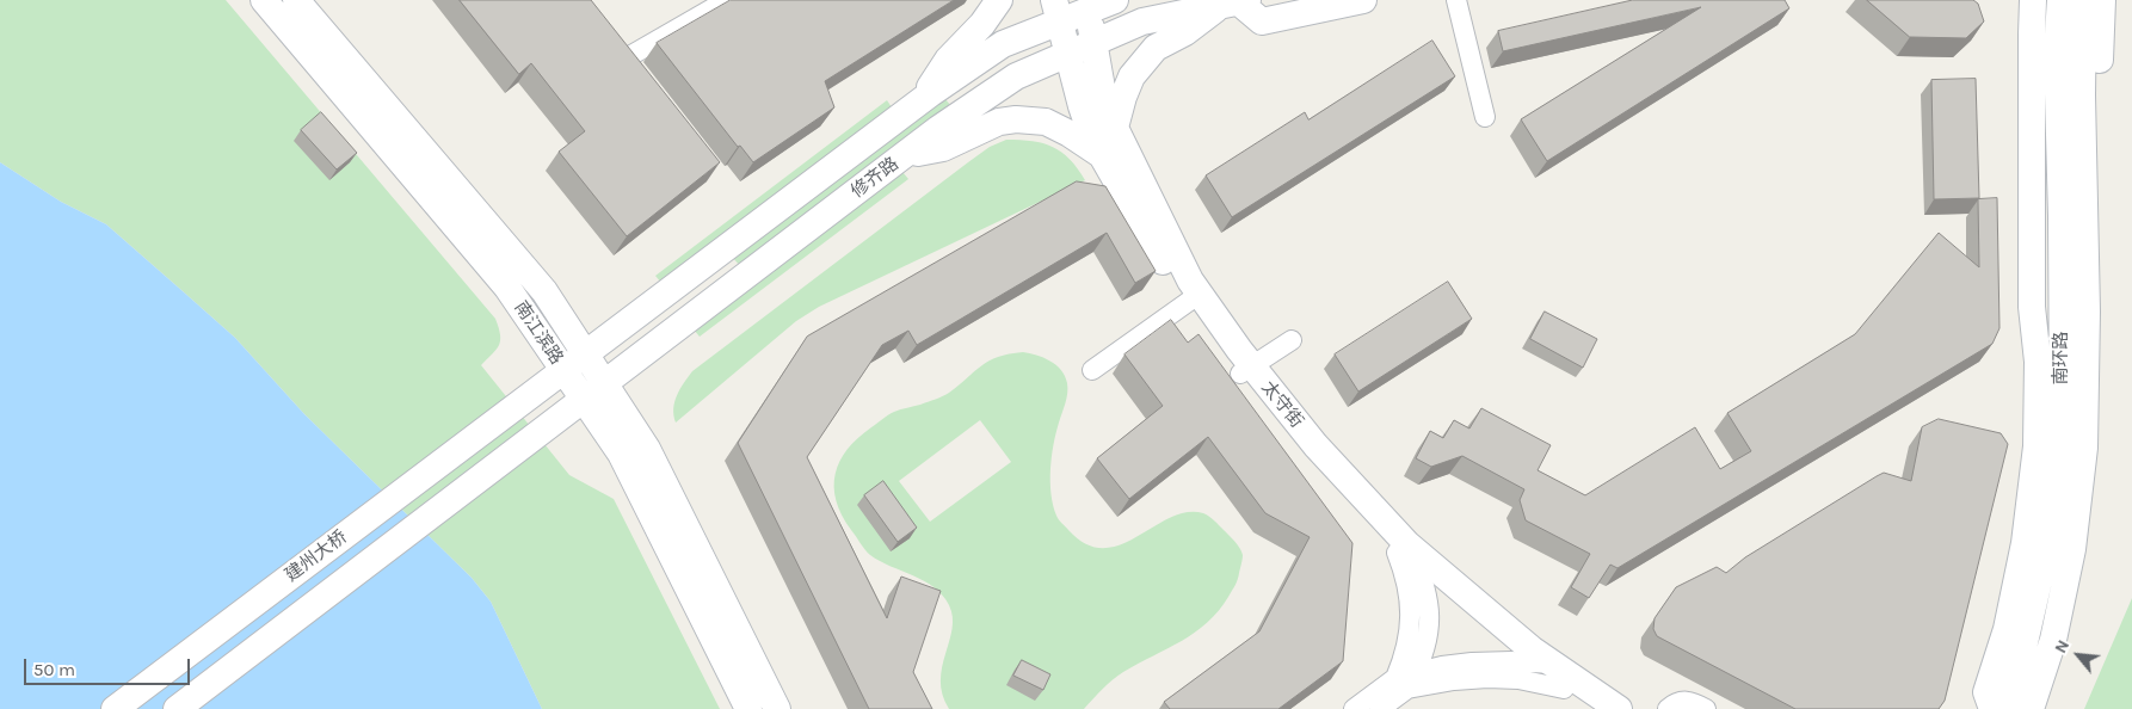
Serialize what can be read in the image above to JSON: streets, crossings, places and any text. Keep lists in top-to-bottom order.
{
  "streets": {
    "main road": [
      "修齐路",
      "南江滨路",
      "南环路",
      "太守街",
      "建州大桥"
    ]
  },
  "crossings": [
    ["修齐路", "南江滨路"],
    ["修齐路", "太守街"],
    ["修齐路", "建州大桥"]
  ],
  "scale_bar": "50 m",
  "north": "top left"
}
